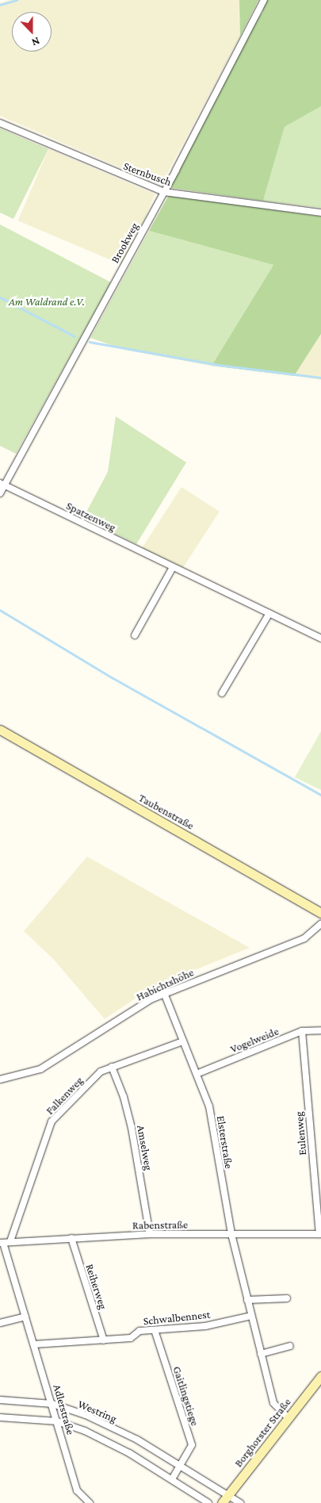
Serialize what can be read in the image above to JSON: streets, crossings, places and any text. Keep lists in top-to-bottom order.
{
  "streets": {
    "street": [
      "Sternbusch",
      "Brookweg",
      "Spatzenweg",
      "Taubenstraße",
      "Habichtshöhe",
      "Vogelweide",
      "Falkenweg",
      "Eulenweg",
      "Elsterstraße",
      "Amselweg",
      "Rabenstraße",
      "Reiherweg",
      "Schwalbennest",
      "Gaitlingstiege",
      "Adlerstraße",
      "Westring",
      "Borghorster Straße"
    ]
  },
  "crossings": [
    ["Sternbusch", "Brookweg"],
    ["Brookweg", "Spatzenweg"],
    ["Habichtshöhe", "Elsterstraße"],
    ["Vogelweide", "Eulenweg"],
    ["Vogelweide", "Elsterstraße"],
    ["Falkenweg", "Elsterstraße"],
    ["Falkenweg", "Amselweg"],
    ["Falkenweg", "Rabenstraße"],
    ["Falkenweg", "Adlerstraße"],
    ["Eulenweg", "Rabenstraße"],
    ["Elsterstraße", "Rabenstraße"],
    ["Elsterstraße", "Schwalbennest"],
    ["Elsterstraße", "Borghorster Straße"],
    ["Amselweg", "Rabenstraße"],
    ["Rabenstraße", "Reiherweg"],
    ["Rabenstraße", "Adlerstraße"],
    ["Reiherweg", "Schwalbennest"],
    ["Schwalbennest", "Gaitlingstiege"],
    ["Schwalbennest", "Adlerstraße"],
    ["Gaitlingstiege", "Westring"],
    ["Adlerstraße", "Westring"],
    ["Westring", "Borghorster Straße"]
  ],
  "parks": ["Am Waldrand e.V."],
  "north": "bottom"
}
